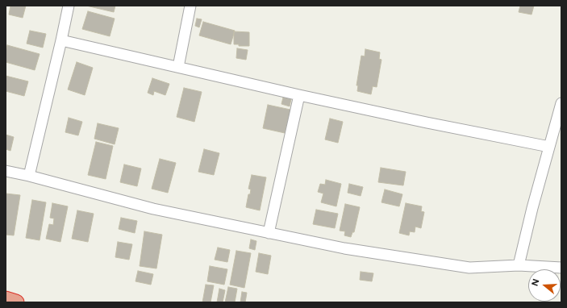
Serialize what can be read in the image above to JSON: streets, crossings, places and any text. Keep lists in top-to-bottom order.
{
  "north": "left"
}
